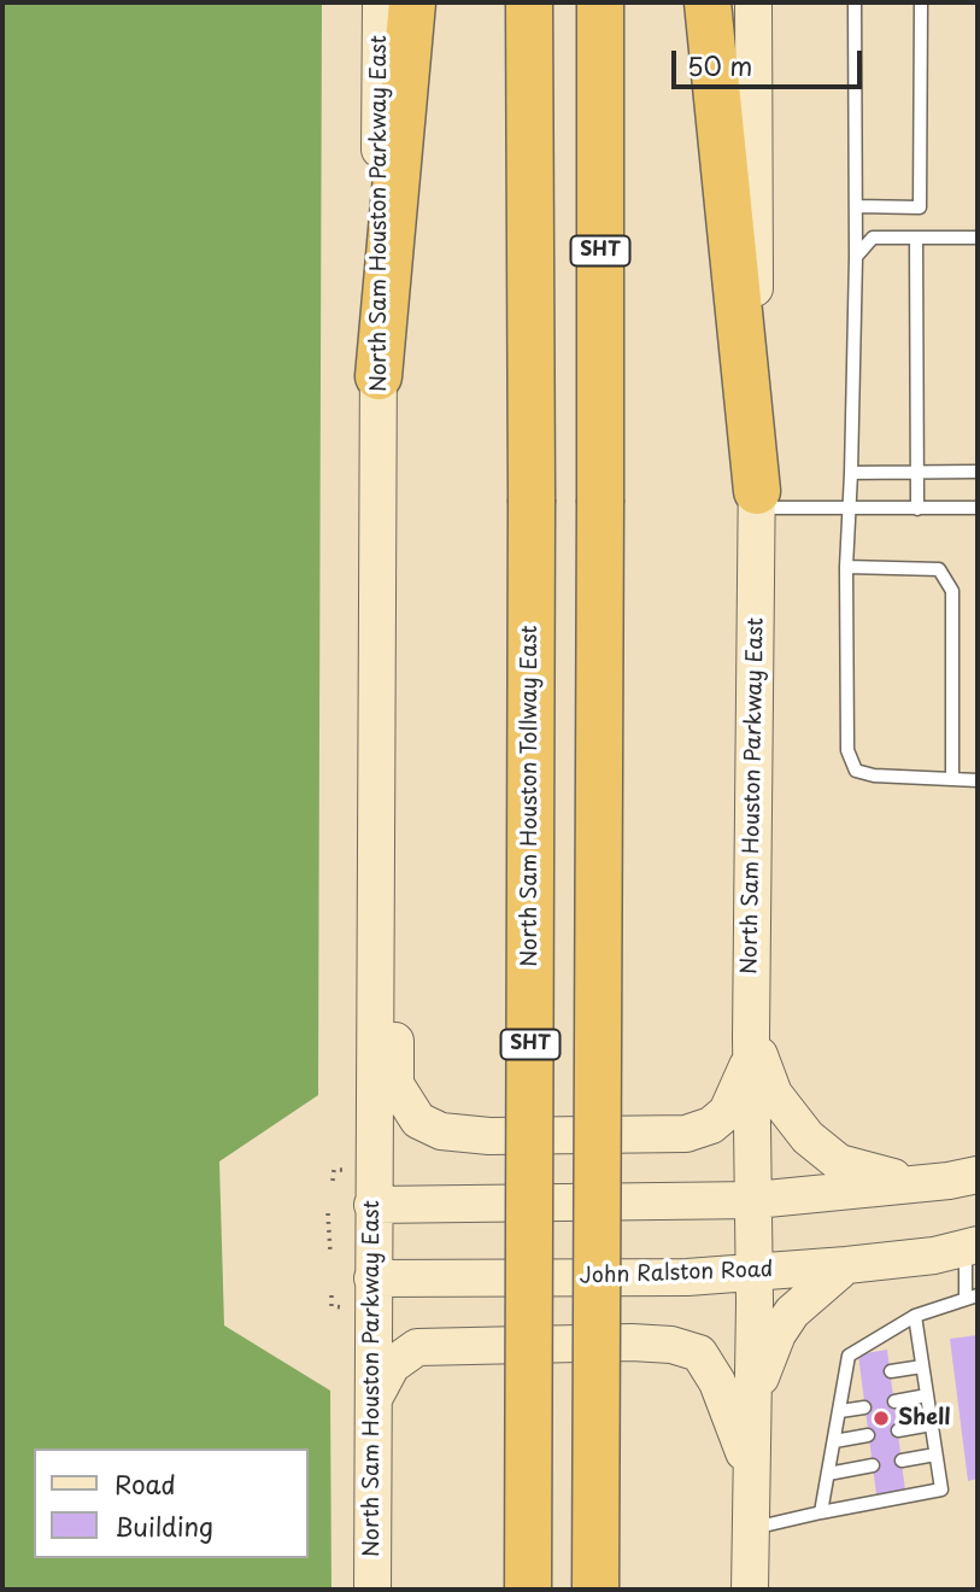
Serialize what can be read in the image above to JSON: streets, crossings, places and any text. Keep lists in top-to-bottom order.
{
  "streets": {
    "highway": ["SHT", "North Sam Houston Tollway East"],
    "main road": ["North Sam Houston Parkway East", "John Ralston Road"]
  },
  "crossings": [
    ["North Sam Houston Parkway East", "John Ralston Road"]
  ],
  "places": ["Shell"],
  "legend": ["Road", "Building"],
  "scale_bar": "50 m"
}
